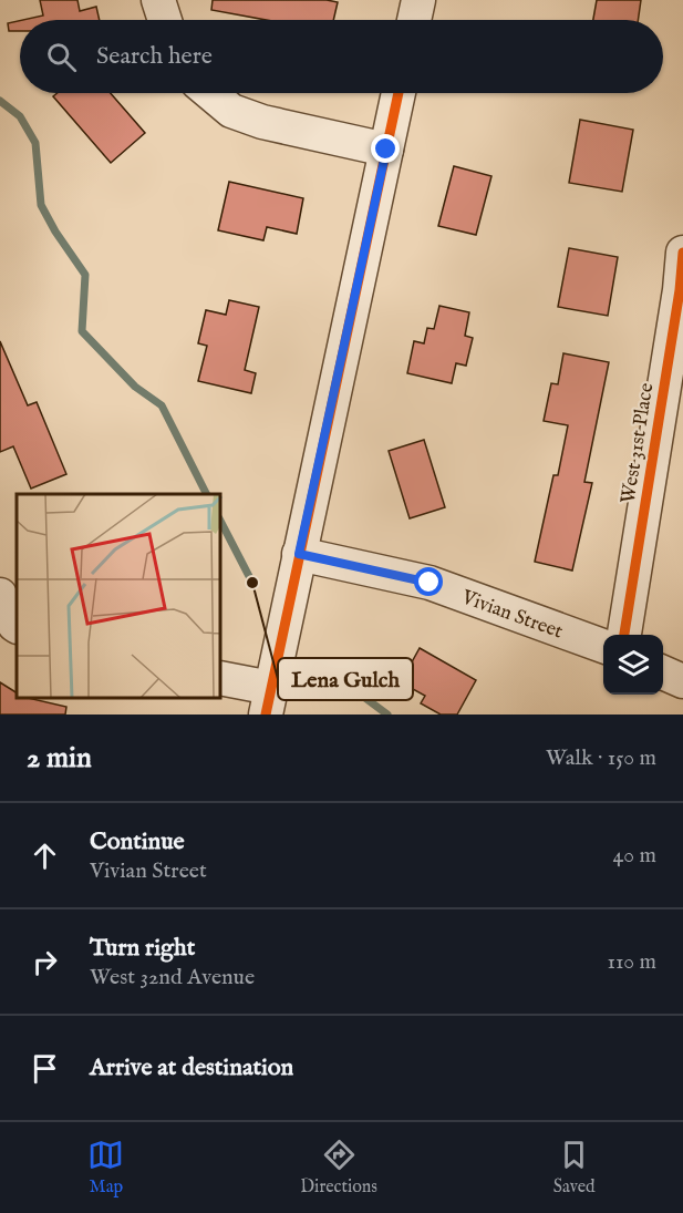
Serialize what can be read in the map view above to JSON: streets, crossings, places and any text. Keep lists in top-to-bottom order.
{
  "streets": {
    "street": ["West 31st Place", "Vivian Street"]
  },
  "places": ["Lena Gulch"],
  "page": {
    "search": "Search here",
    "heading": ["2 min", "Walk · 150 m"],
    "list": [
      ["Continue", "Vivian Street", "40 m"],
      ["Turn right", "West 32nd Avenue", "110 m"],
      "Arrive at destination"
    ],
    "nav": ["Map", "Directions", "Saved"]
  }
}
